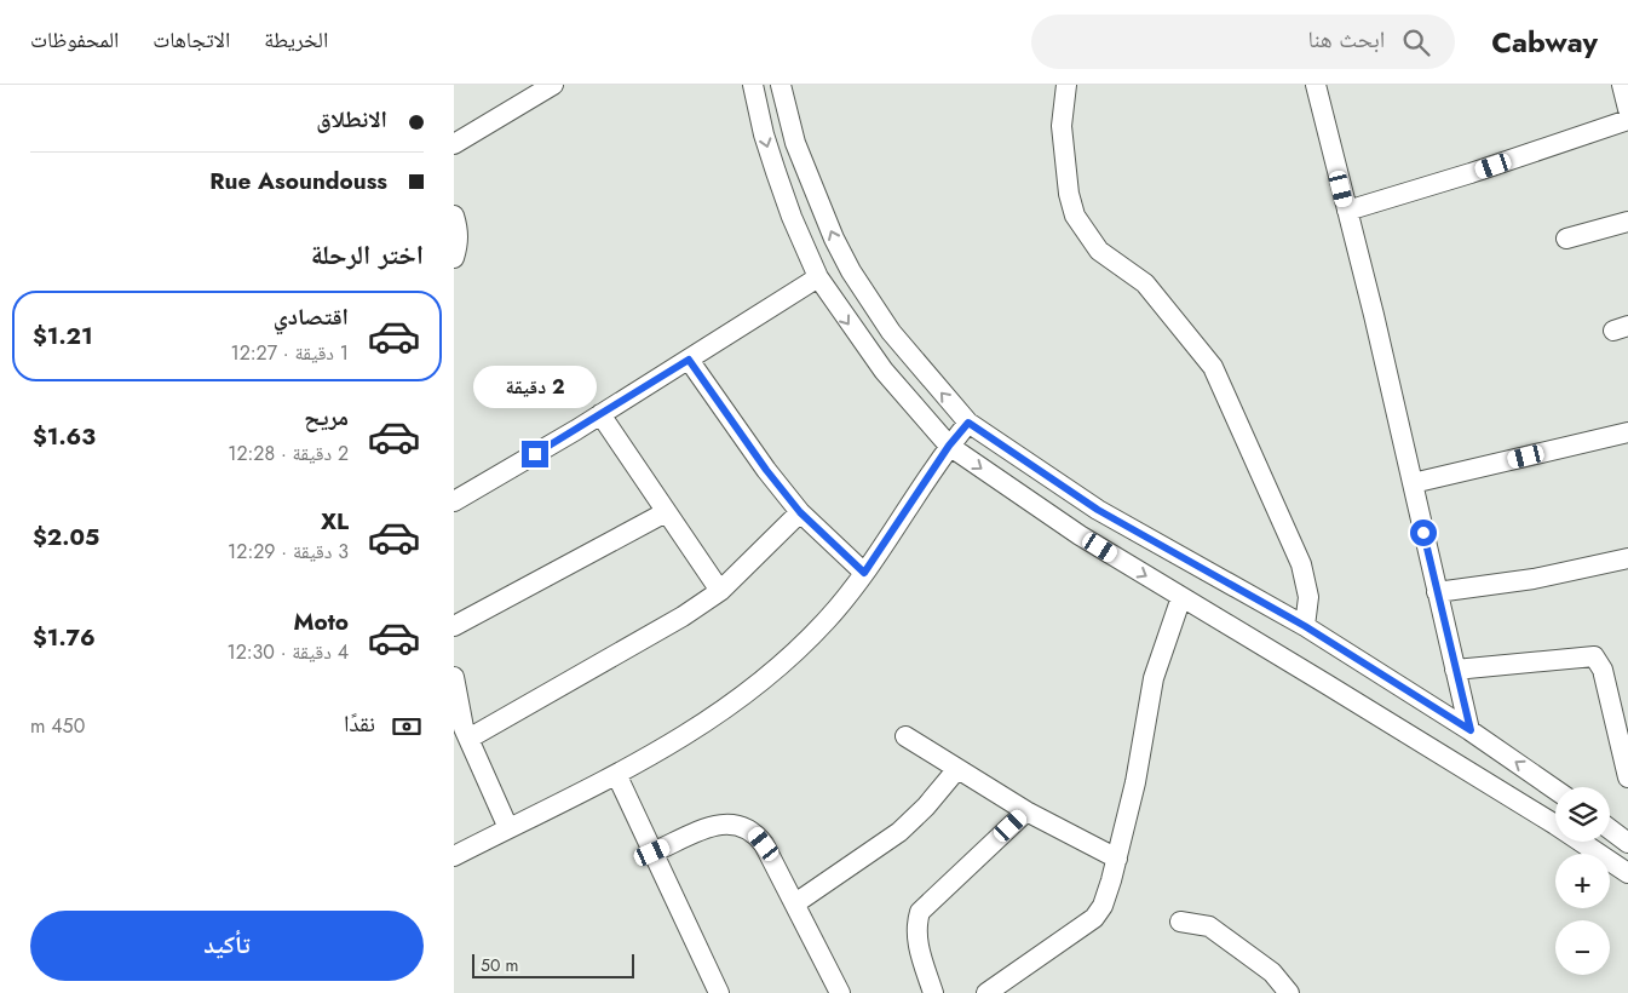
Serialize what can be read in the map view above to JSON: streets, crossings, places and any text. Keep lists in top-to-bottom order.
{
  "scale_bar": "50 m",
  "page": {
    "header": "Cabway",
    "search": "ابحث هنا",
    "nav": ["الخريطة", "الاتجاهات", "المحفوظات"],
    "banner": ["الانطلاق", "Rue Asoundouss"],
    "heading": "اختر الرحلة",
    "list": [
      {
        "name": "اقتصادي",
        "note": "1 دقيقة · 12:27",
        "value": "$1.21"
      },
      {
        "name": "مريح",
        "note": "2 دقيقة · 12:28",
        "value": "$1.63"
      },
      {
        "name": "XL",
        "note": "3 دقيقة · 12:29",
        "value": "$2.05"
      },
      {
        "name": "Moto",
        "note": "4 دقيقة · 12:30",
        "value": "$1.76"
      }
    ],
    "bubble": "2 دقيقة",
    "pay": ["نقدًا", "450 m"],
    "map_buttons": ["+", "−"],
    "buttons": "تأكيد",
    "scale": "50 m"
  }
}
